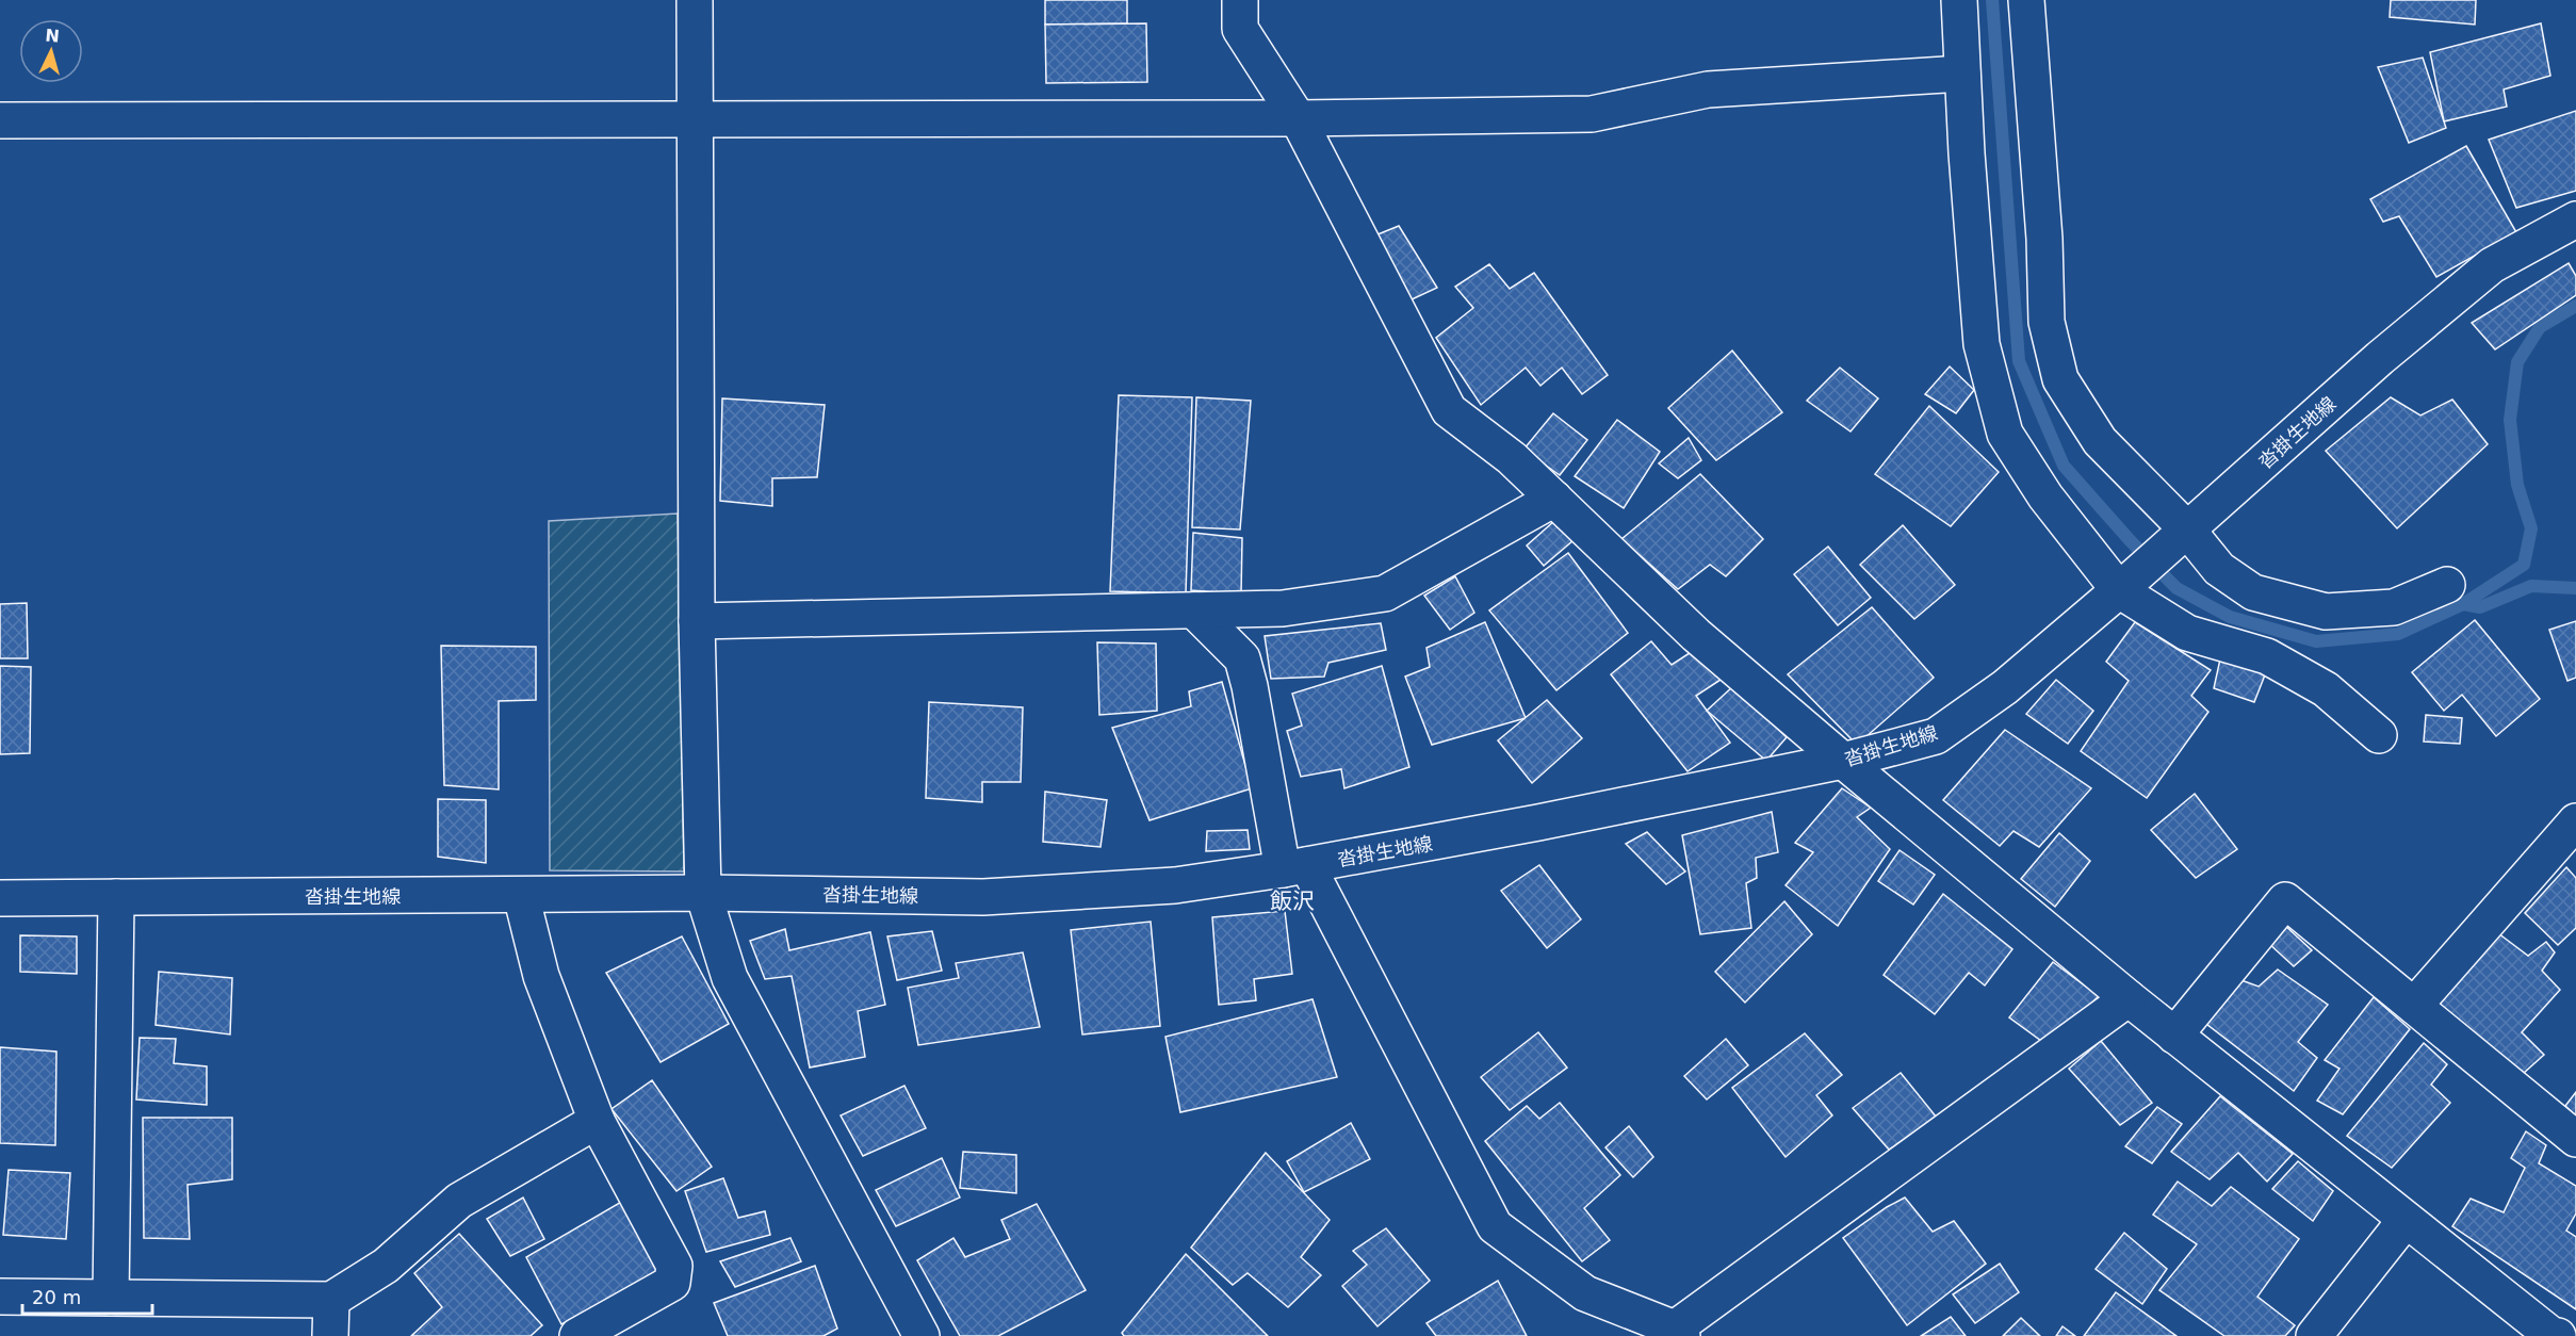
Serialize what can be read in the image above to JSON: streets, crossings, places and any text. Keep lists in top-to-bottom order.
{
  "streets": {
    "street": ["沓掛生地線"]
  },
  "districts": ["飯沢"],
  "scale_bar": "20 m",
  "north": "top"
}
